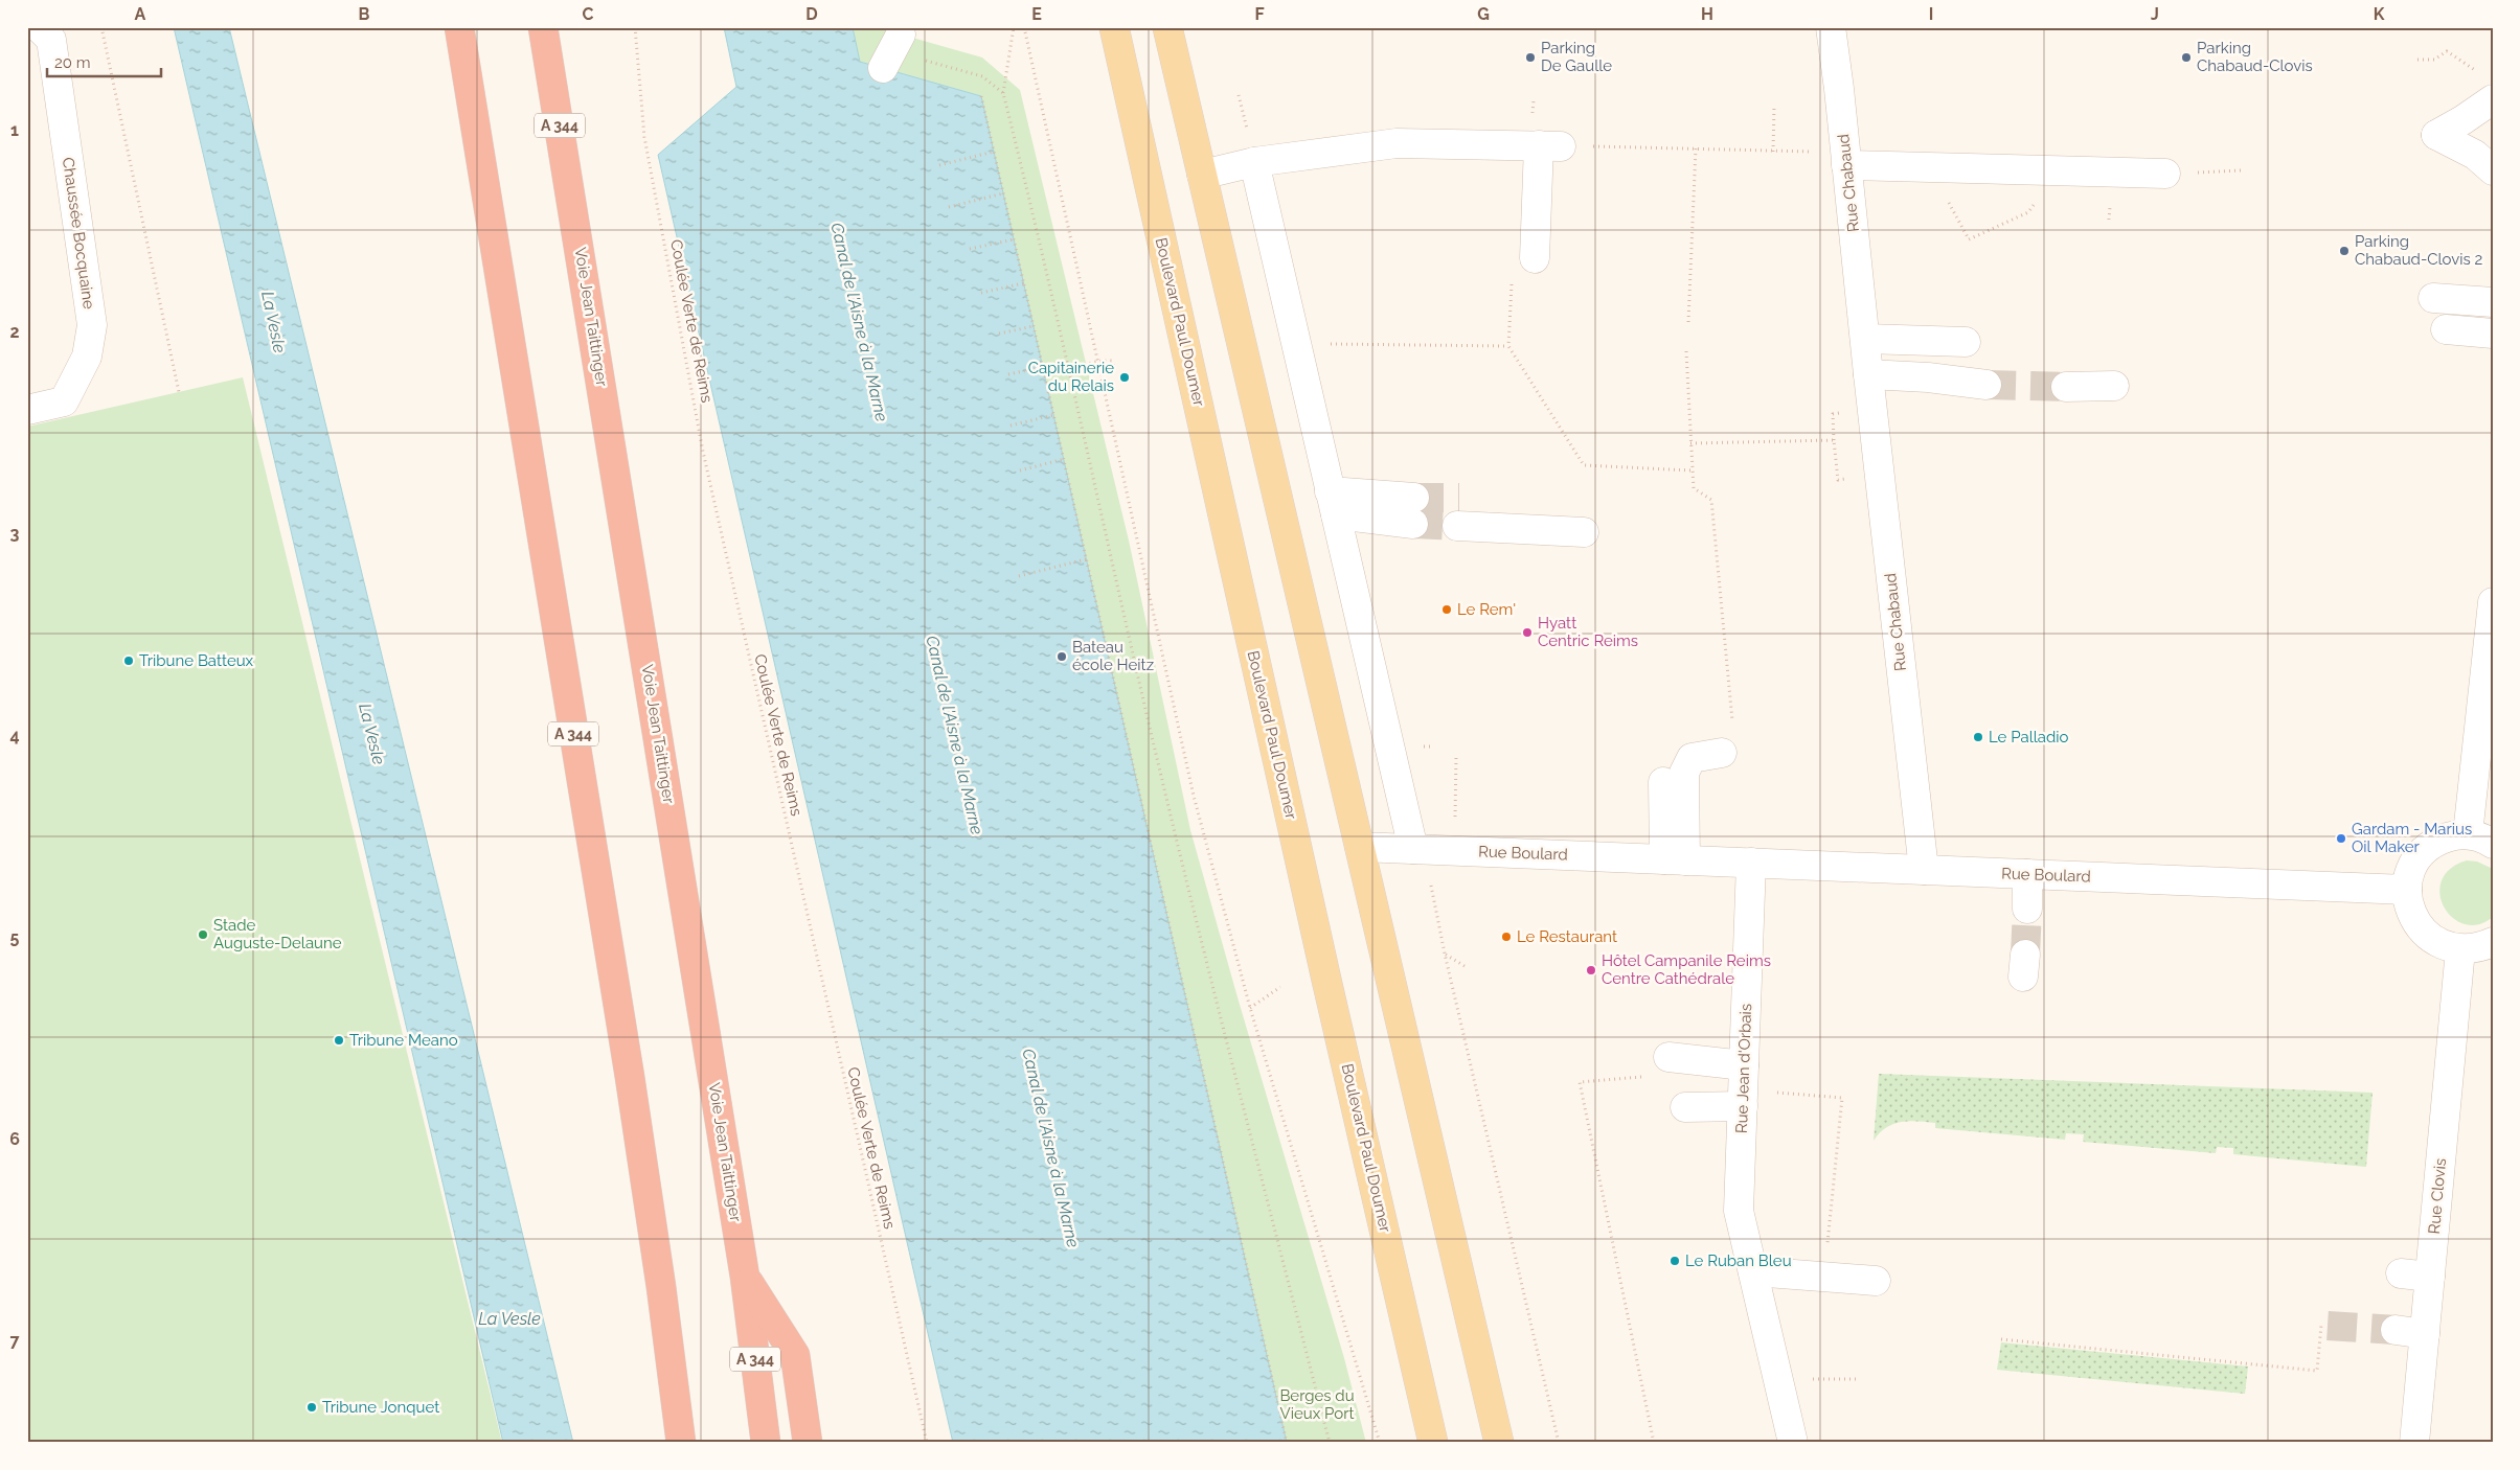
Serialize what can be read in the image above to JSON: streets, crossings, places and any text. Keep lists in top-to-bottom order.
{
  "streets": {
    "highway": ["A 344", "Voie Jean Taittinger"],
    "main road": ["Boulevard Paul Doumer"],
    "street": [
      "Rue Chabaud",
      "Chaussée Bocquaine",
      "Rue Boulard",
      "Rue Jean d'Orbais",
      "Rue Clovis"
    ],
    "path": ["Coulée Verte de Reims"]
  },
  "crossings": [
    ["Rue Chabaud", "Rue Boulard"],
    ["Rue Boulard", "Rue Jean d'Orbais"]
  ],
  "water": ["La Vesle", "Canal de l'Aisne à la Marne"],
  "parks": ["Berges du Vieux Port"],
  "places": [
    "Parking De Gaulle",
    "Parking Chabaud-Clovis",
    "Parking Chabaud-Clovis 2",
    "Capitainerie du Relais",
    "Le Rem'",
    "Hyatt Centric Reims",
    "Bateau école Heitz",
    "Tribune Batteux",
    "Le Palladio",
    "Gardam - Marius Oil Maker",
    "Stade Auguste-Delaune",
    "Le Restaurant",
    "Hôtel Campanile Reims Centre Cathédrale",
    "Tribune Meano",
    "Le Ruban Bleu",
    "Tribune Jonquet"
  ],
  "scale_bar": "20 m",
  "grid": {
    "columns": [
      "A",
      "B",
      "C",
      "D",
      "E",
      "F",
      "G",
      "H",
      "I",
      "J",
      "K"
    ],
    "rows": [
      "1",
      "2",
      "3",
      "4",
      "5",
      "6",
      "7"
    ]
  }
}
